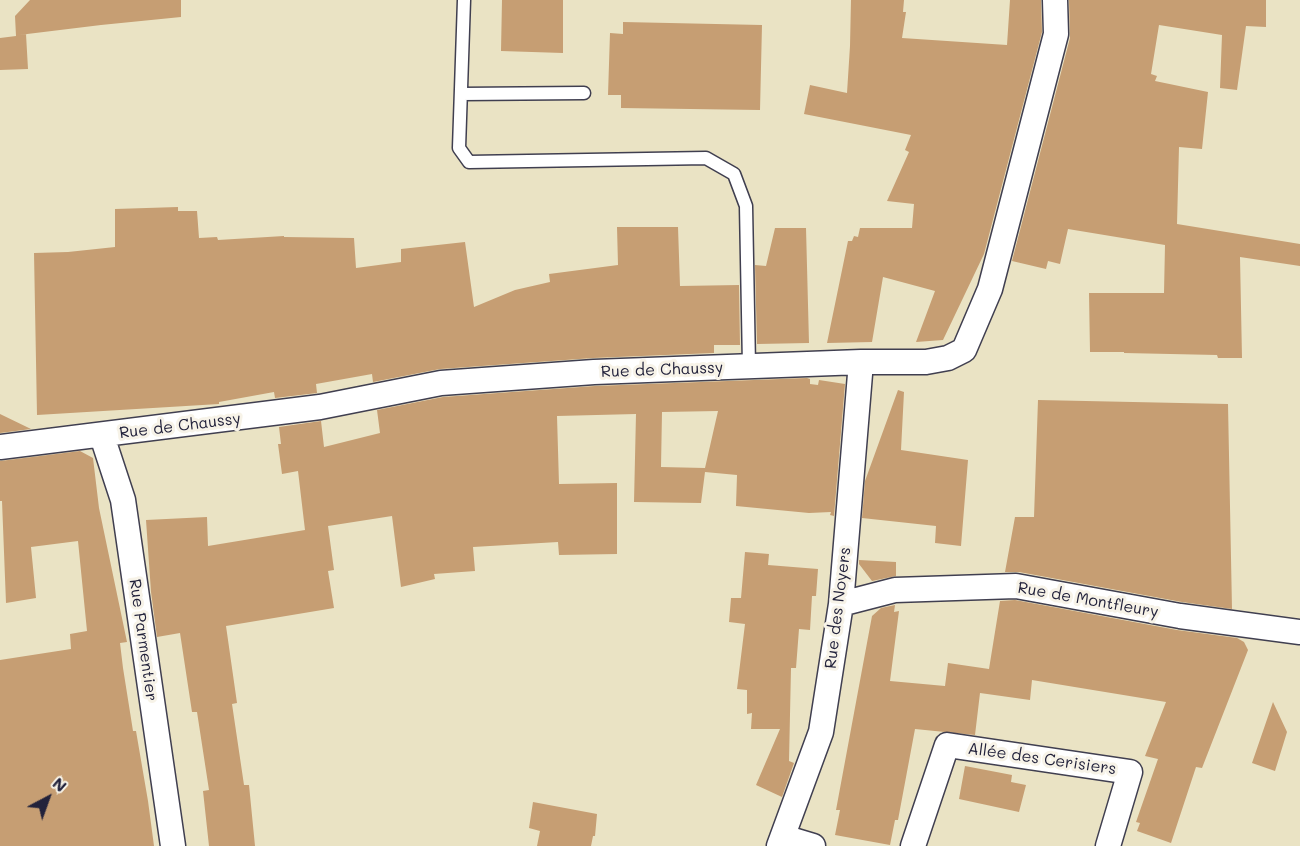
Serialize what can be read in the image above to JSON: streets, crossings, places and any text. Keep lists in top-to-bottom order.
{
  "streets": {
    "street": [
      "Rue de Chaussy",
      "Rue de Montfleury",
      "Rue des Noyers",
      "Rue Parmentier",
      "Allée des Cerisiers"
    ]
  },
  "crossings": [
    ["Rue de Chaussy", "Rue des Noyers"],
    ["Rue de Chaussy", "Rue Parmentier"],
    ["Rue de Montfleury", "Rue des Noyers"]
  ],
  "north": "top right"
}
